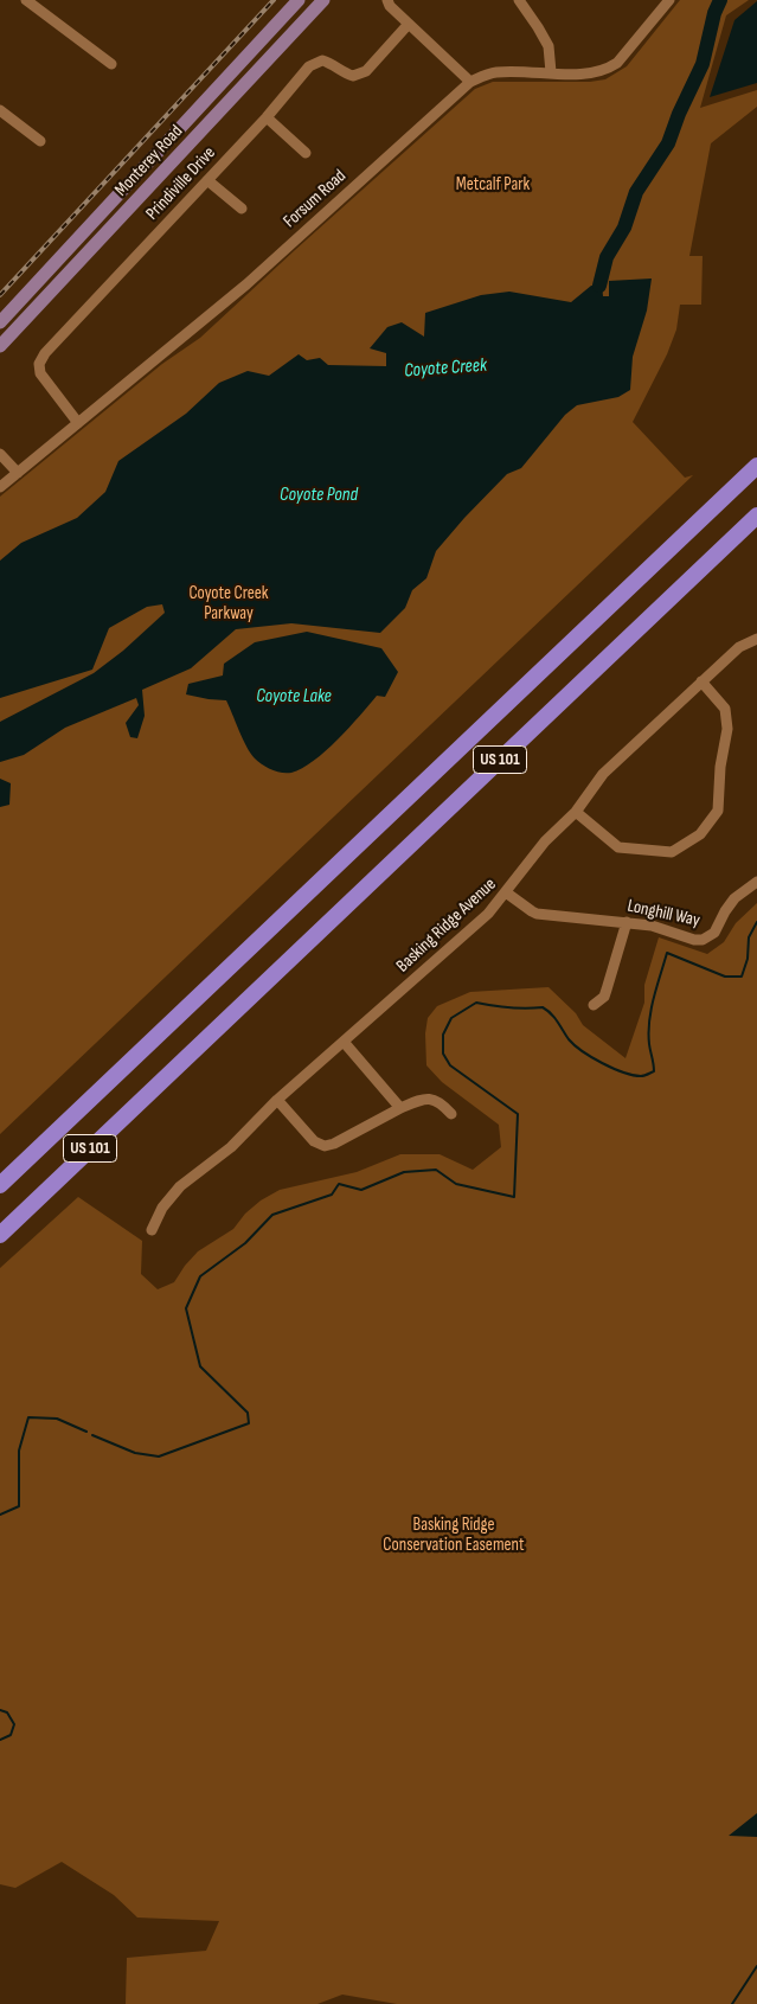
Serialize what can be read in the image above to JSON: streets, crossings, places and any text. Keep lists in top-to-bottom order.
{
  "streets": {
    "highway": ["US 101"],
    "main road": ["Monterey Road"],
    "street": [
      "Prindiville Drive",
      "Forsum Road",
      "Longhill Way",
      "Basking Ridge Avenue"
    ]
  },
  "crossings": [
    ["Prindiville Drive", "Forsum Road"],
    ["Longhill Way", "Basking Ridge Avenue"]
  ],
  "water": ["Coyote Creek", "Coyote Pond", "Coyote Lake"],
  "parks": ["Metcalf Park", "Coyote Creek Parkway", "Basking Ridge Conservation Easement"]
}
